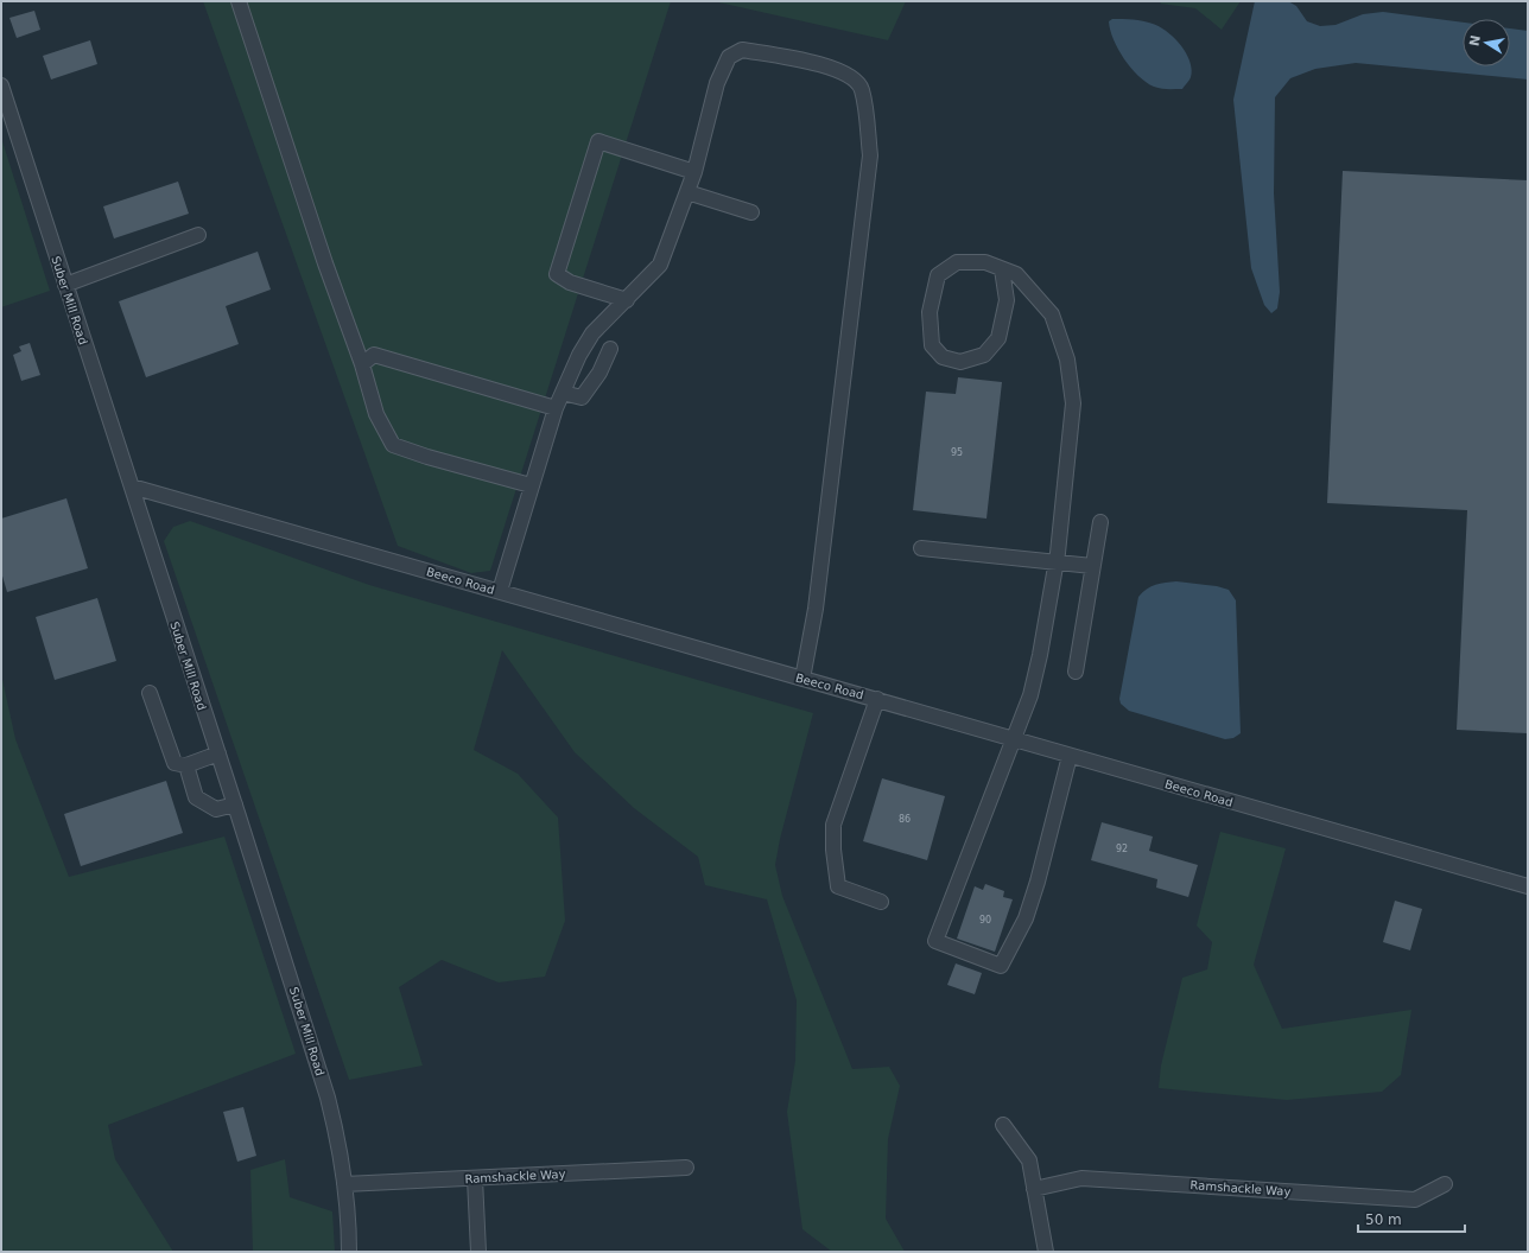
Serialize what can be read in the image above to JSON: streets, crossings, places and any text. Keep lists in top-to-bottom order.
{
  "streets": {
    "street": ["Suber Mill Road", "Beeco Road", "Ramshackle Way"]
  },
  "crossings": [
    ["Suber Mill Road", "Beeco Road"],
    ["Suber Mill Road", "Ramshackle Way"]
  ],
  "house_numbers": [
    "95",
    "86",
    "92",
    "90"
  ],
  "scale_bar": "50 m",
  "north": "left"
}
